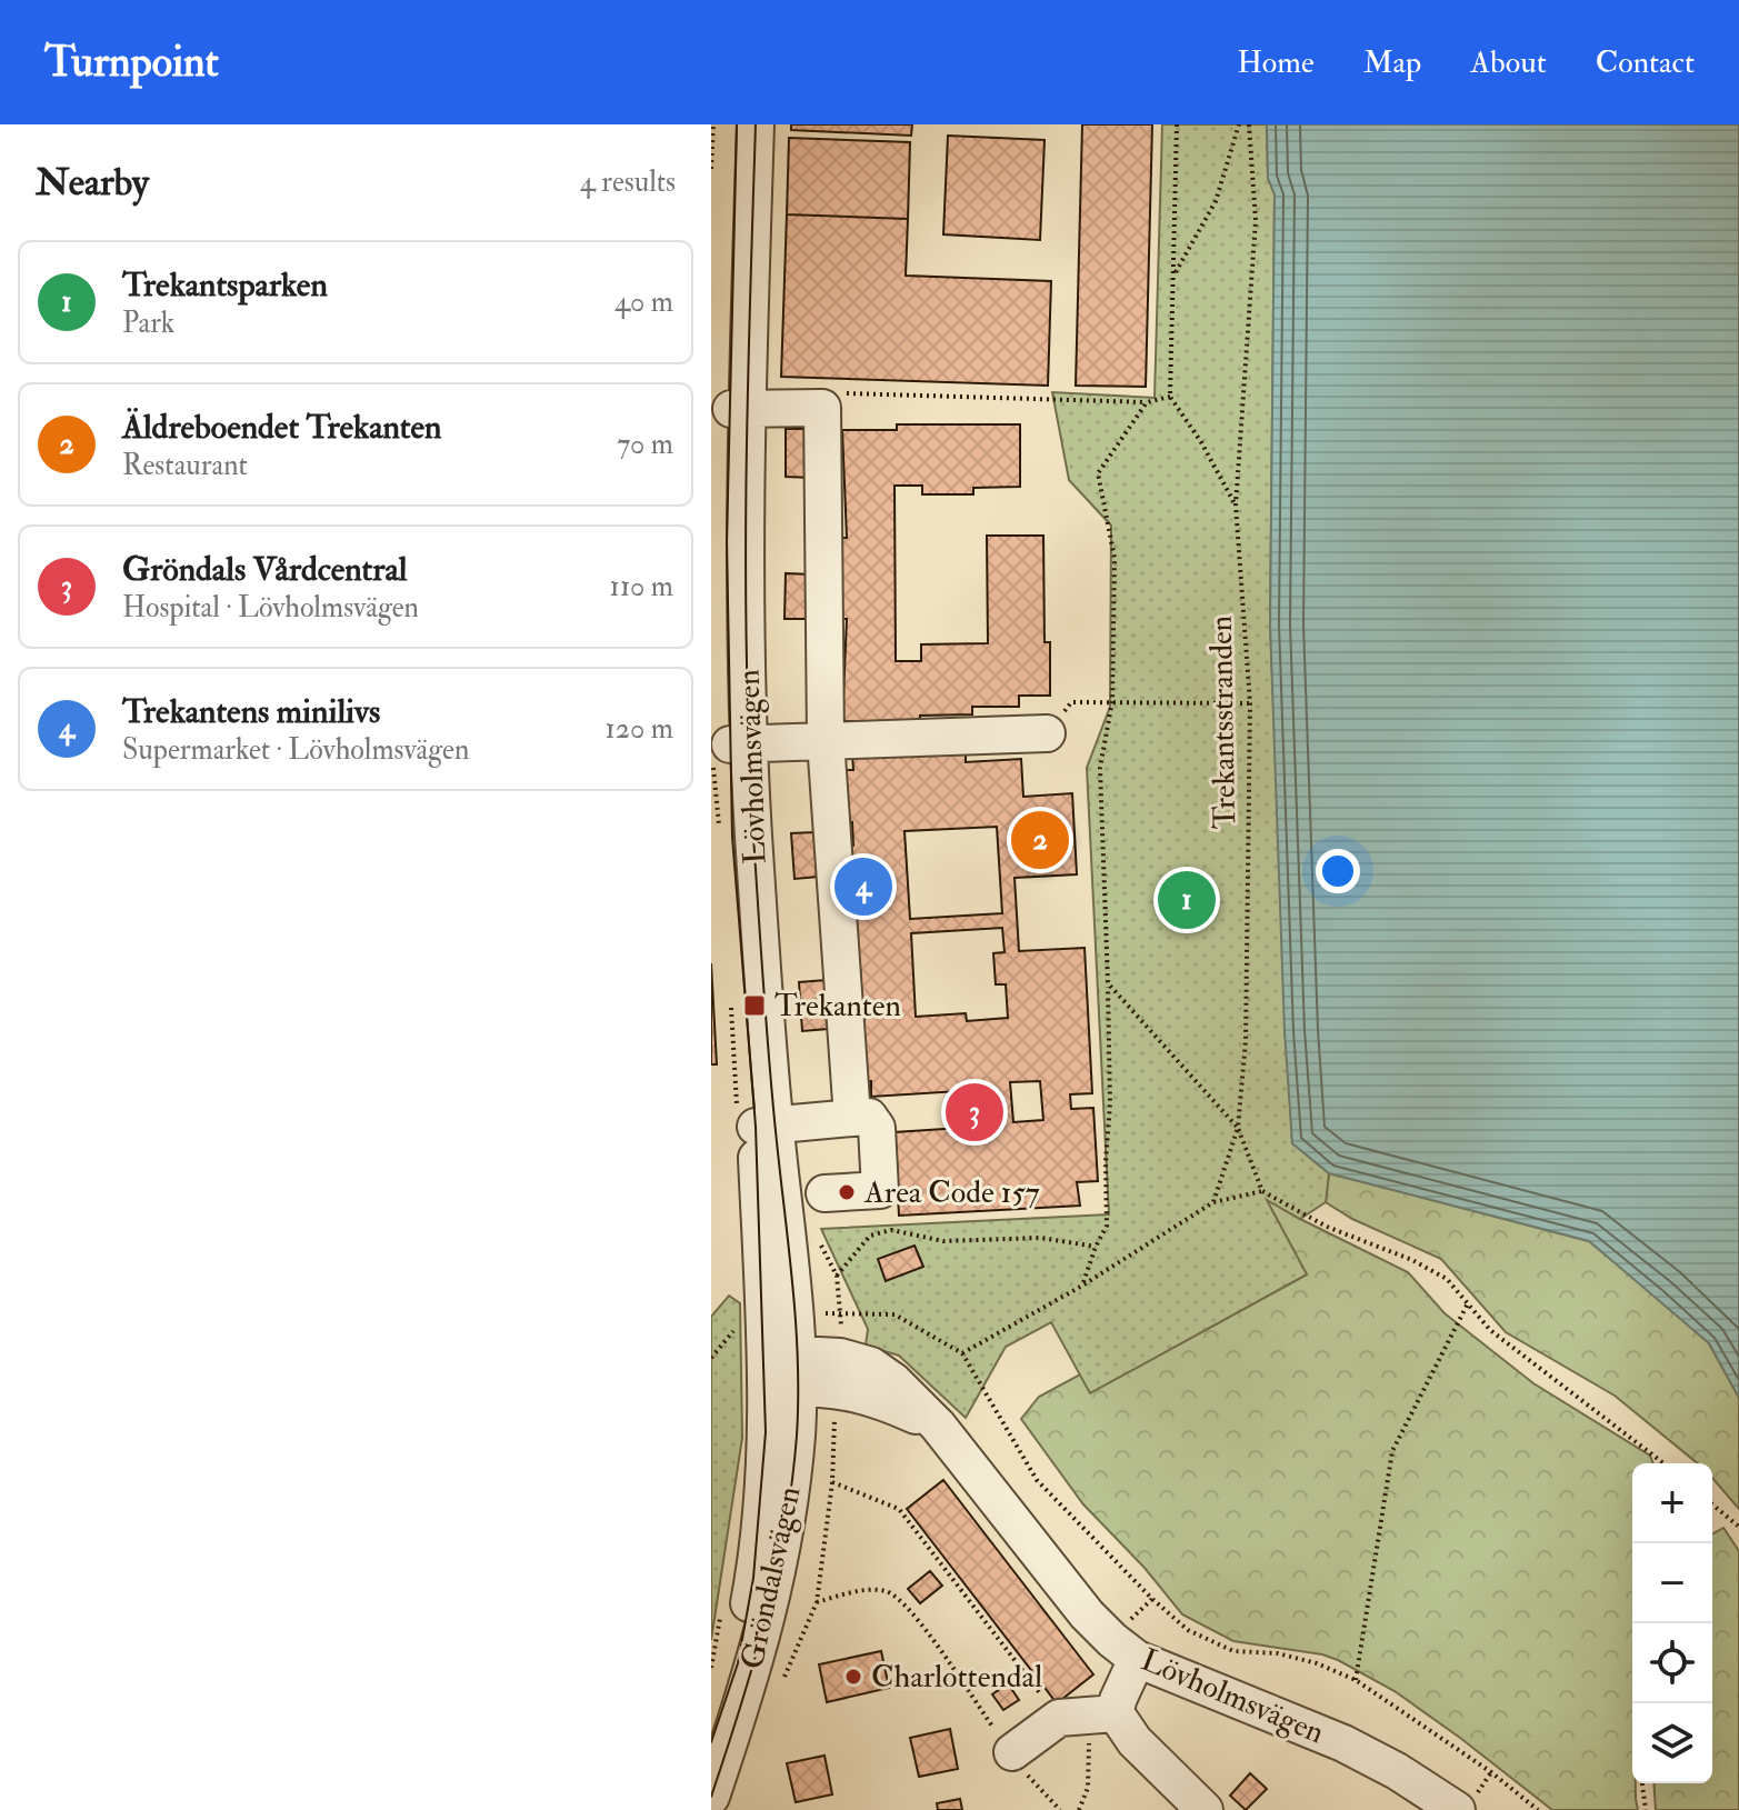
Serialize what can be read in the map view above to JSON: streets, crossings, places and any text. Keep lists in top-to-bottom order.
{
  "streets": {
    "street": ["Lövholmsvägen", "Gröndalsvägen"],
    "path": ["Trekantsstranden"]
  },
  "crossings": [
    ["Lövholmsvägen", "Gröndalsvägen"]
  ],
  "places": {
    "transit": ["Trekanten"],
    "other": ["Area Code 157", "Charlottendal"]
  },
  "page": {
    "header": "Turnpoint",
    "nav": [
      "Home",
      "Map",
      "About",
      "Contact"
    ],
    "heading": ["Nearby", "4 results"],
    "list": [
      {
        "mark": "1",
        "name": "Trekantsparken",
        "note": "Park",
        "value": "40 m"
      },
      {
        "mark": "2",
        "name": "Äldreboendet Trekanten",
        "note": "Restaurant",
        "value": "70 m"
      },
      {
        "mark": "3",
        "name": "Gröndals Vårdcentral",
        "note": "Hospital · Lövholmsvägen",
        "value": "110 m"
      },
      {
        "mark": "4",
        "name": "Trekantens minilivs",
        "note": "Supermarket · Lövholmsvägen",
        "value": "120 m"
      }
    ],
    "pins": [
      "2",
      "4",
      "1",
      "3"
    ],
    "map_buttons": ["+", "−"]
  }
}
